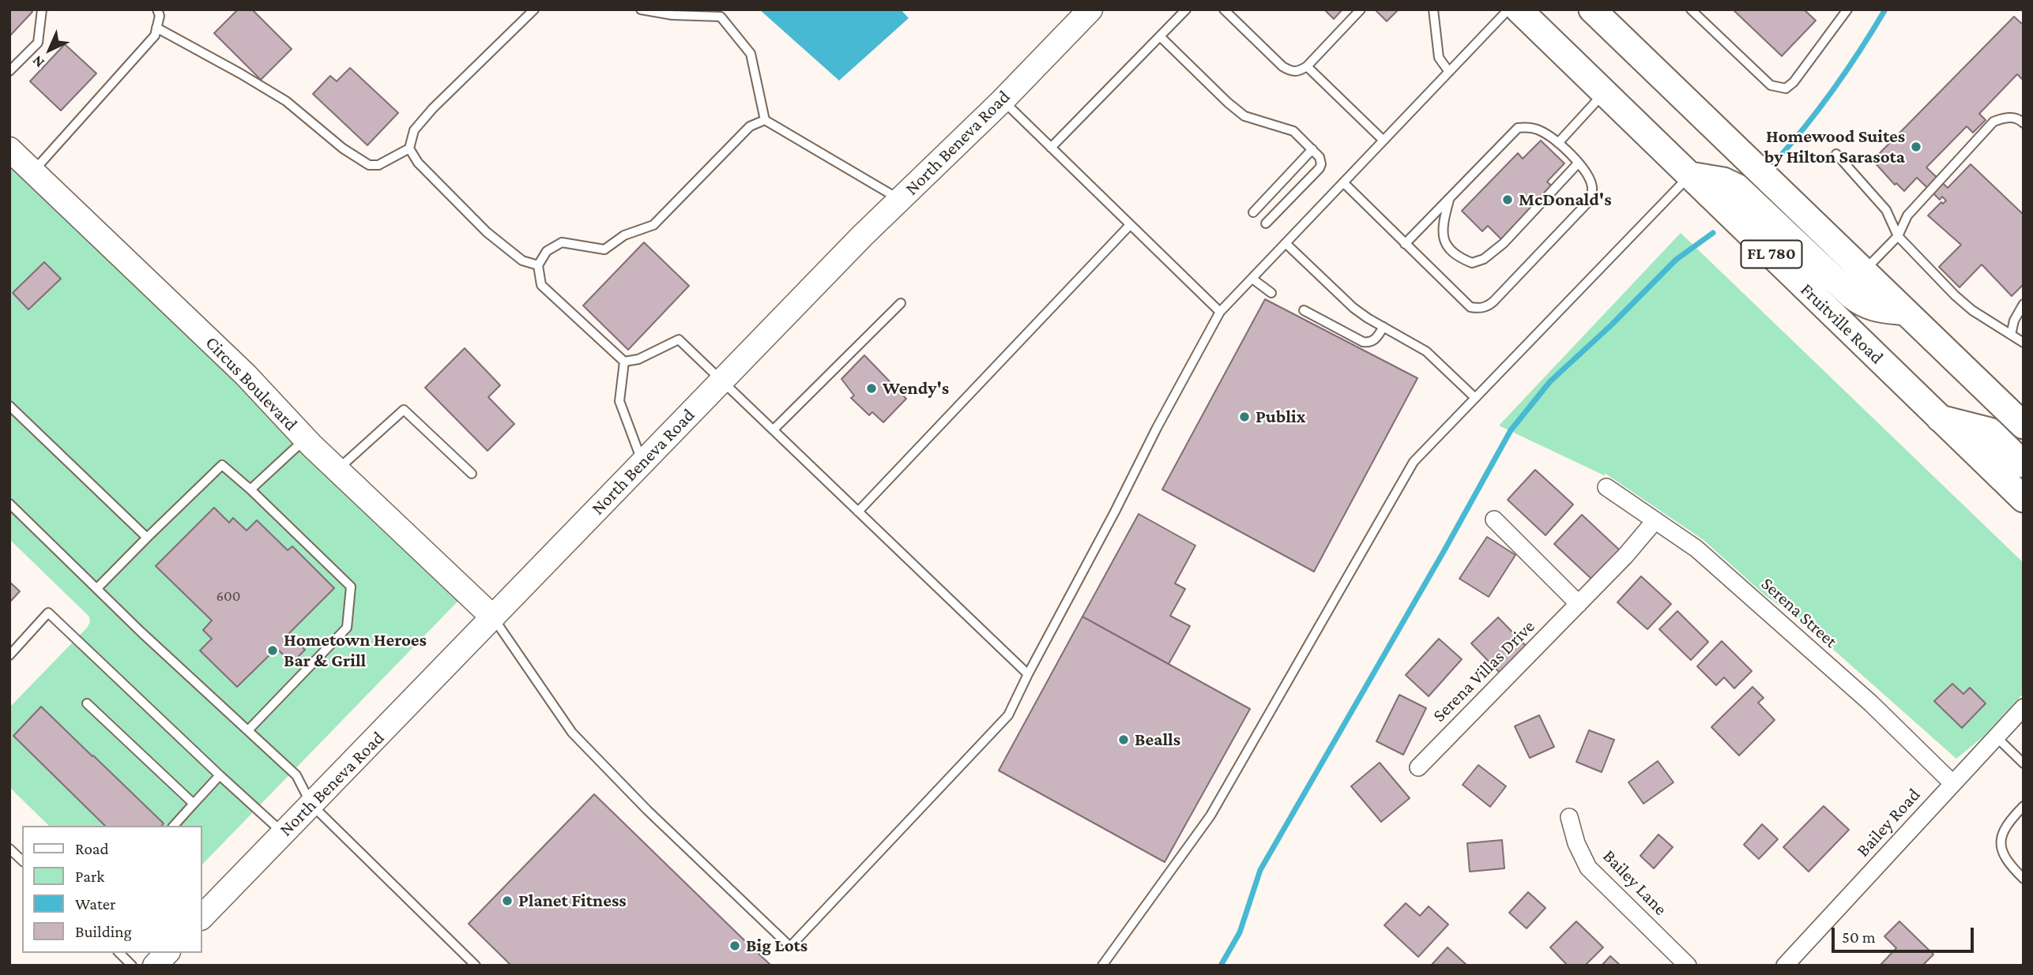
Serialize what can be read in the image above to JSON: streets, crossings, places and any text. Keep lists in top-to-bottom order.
{
  "streets": {
    "main road": [
      "North Beneva Road",
      "FL 780",
      "Fruitville Road",
      "Circus Boulevard"
    ],
    "street": [
      "Serena Street",
      "Serena Villas Drive",
      "Bailey Road",
      "Bailey Lane"
    ]
  },
  "crossings": [
    ["North Beneva Road", "Circus Boulevard"],
    ["Serena Street", "Serena Villas Drive"],
    ["Serena Street", "Bailey Road"]
  ],
  "places": [
    "Homewood Suites by Hilton Sarasota",
    "McDonald's",
    "Wendy's",
    "Publix",
    "Hometown Heroes Bar & Grill",
    "Bealls",
    "Planet Fitness",
    "Big Lots"
  ],
  "house_numbers": ["600"],
  "legend": [
    "Road",
    "Park",
    "Water",
    "Building"
  ],
  "scale_bar": "50 m",
  "north": "bottom left"
}
